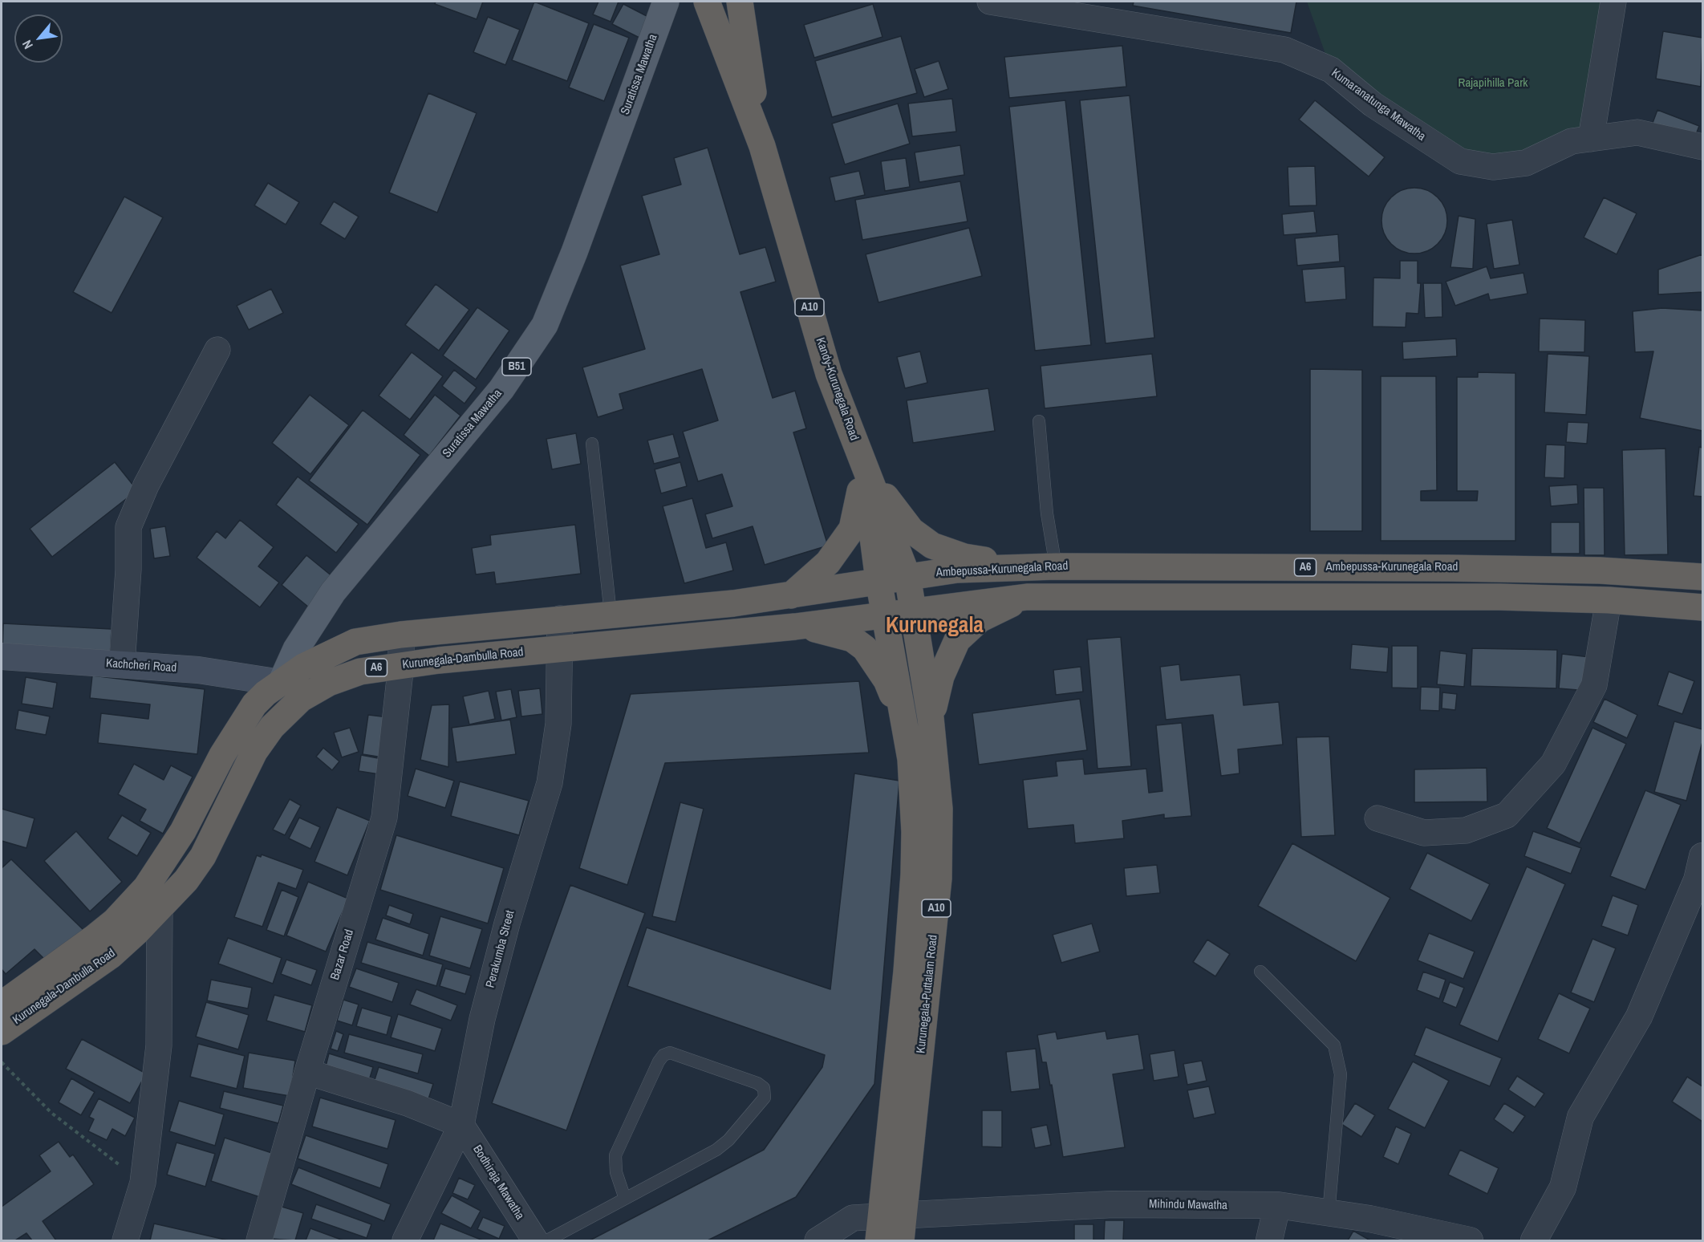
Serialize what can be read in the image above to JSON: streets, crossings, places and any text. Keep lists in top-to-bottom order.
{
  "streets": {
    "highway": [
      "A10",
      "Kandy-Kurunegala Road",
      "A6",
      "Ambepussa-Kurunegala Road",
      "Kurunegala-Dambulla Road",
      "Kurunegala-Puttalam Road"
    ],
    "main road": ["Suratissa Mawatha", "B51", "Kachcheri Road"],
    "street": [
      "Kumaranatunga Mawatha",
      "Perakumba Street",
      "Bazar Road",
      "Bodhiraja Mawatha",
      "Mihindu Mawatha"
    ]
  },
  "crossings": [
    ["Suratissa Mawatha", "Kurunegala-Dambulla Road"],
    ["Suratissa Mawatha", "Kachcheri Road"],
    ["Kandy-Kurunegala Road", "Ambepussa-Kurunegala Road"],
    ["Kandy-Kurunegala Road", "Kurunegala-Dambulla Road"],
    ["Kandy-Kurunegala Road", "Kurunegala-Puttalam Road"],
    ["A6", "Kurunegala-Dambulla Road"],
    ["A6", "Kurunegala-Puttalam Road"],
    ["Ambepussa-Kurunegala Road", "Kurunegala-Dambulla Road"],
    ["Ambepussa-Kurunegala Road", "Kurunegala-Puttalam Road"],
    ["Kurunegala-Dambulla Road", "Kachcheri Road"],
    ["Kurunegala-Dambulla Road", "Perakumba Street"],
    ["Kurunegala-Dambulla Road", "Bazar Road"],
    ["Kurunegala-Dambulla Road", "Kurunegala-Puttalam Road"],
    ["Perakumba Street", "Bodhiraja Mawatha"],
    ["Kurunegala-Puttalam Road", "Mihindu Mawatha"]
  ],
  "districts": ["Kurunegala"],
  "parks": ["Rajapihilla Park"],
  "north": "bottom left"
}
